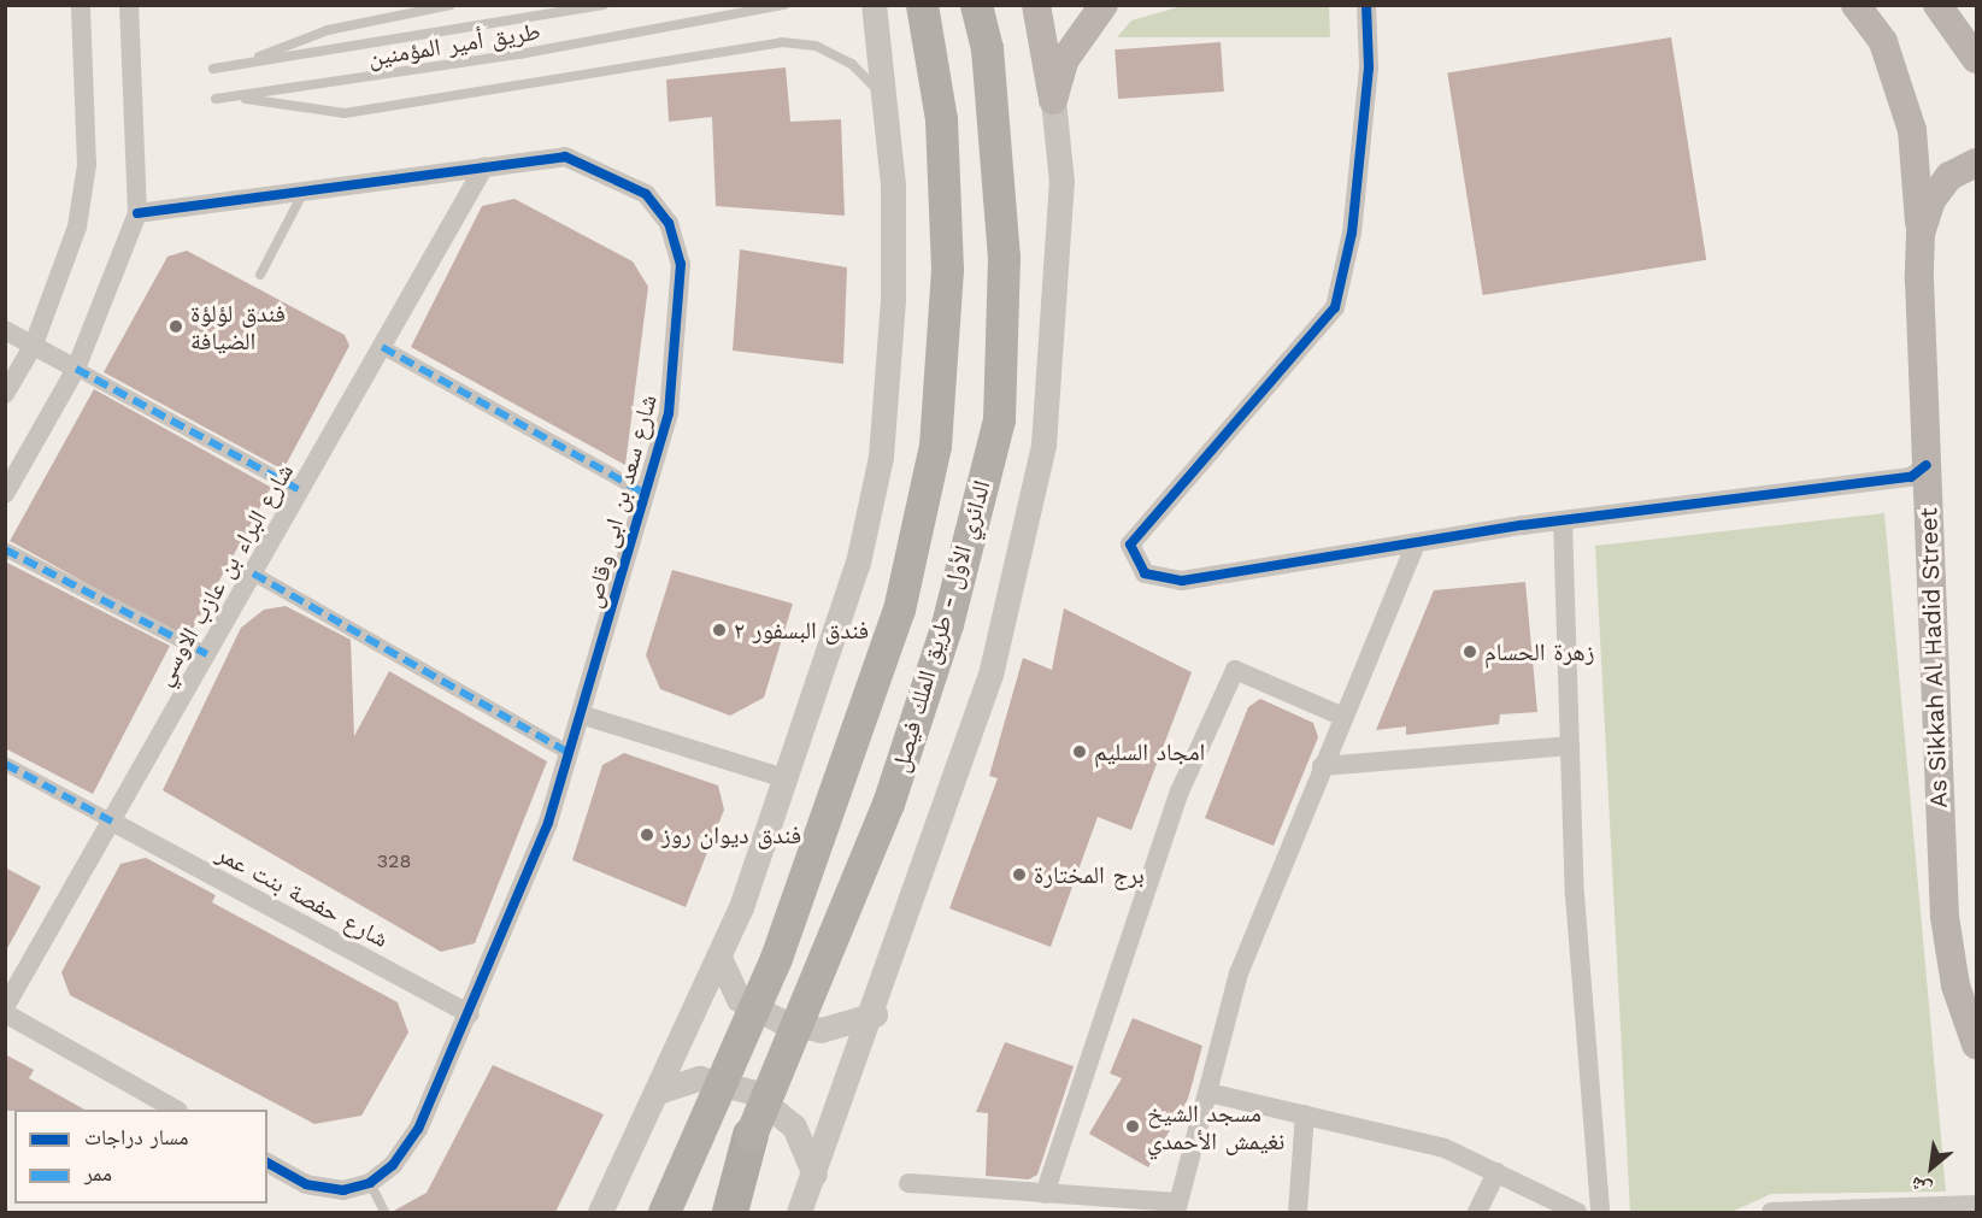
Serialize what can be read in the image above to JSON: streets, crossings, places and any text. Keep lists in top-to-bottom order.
{
  "streets": {
    "highway": ["الدائري الأول - طريق الملك فيصل"],
    "main road": ["As Sikkah Al Hadid Street"],
    "street": ["شارع سعد بن ابى وقاص", "شارع البراء بن عازب الاوسي", "شارع حفصة بنت عمر"],
    "lane": ["طريق أمير المؤمنين"]
  },
  "crossings": [
    ["شارع سعد بن ابى وقاص", "شارع البراء بن عازب الاوسي"],
    ["شارع سعد بن ابى وقاص", "شارع حفصة بنت عمر"],
    ["شارع البراء بن عازب الاوسي", "شارع حفصة بنت عمر"]
  ],
  "places": [
    "فندق لؤلؤة الضيافة",
    "فندق البسفور ٢",
    "زهرة الحسام",
    "امجاد السلیم",
    "فندق ديوان روز",
    "برج المختارة",
    "مسجد الشيخ نغيمش الأحمدي"
  ],
  "house_numbers": ["328"],
  "legend": ["مسار دراجات", "ممر"],
  "north": "bottom left"
}
